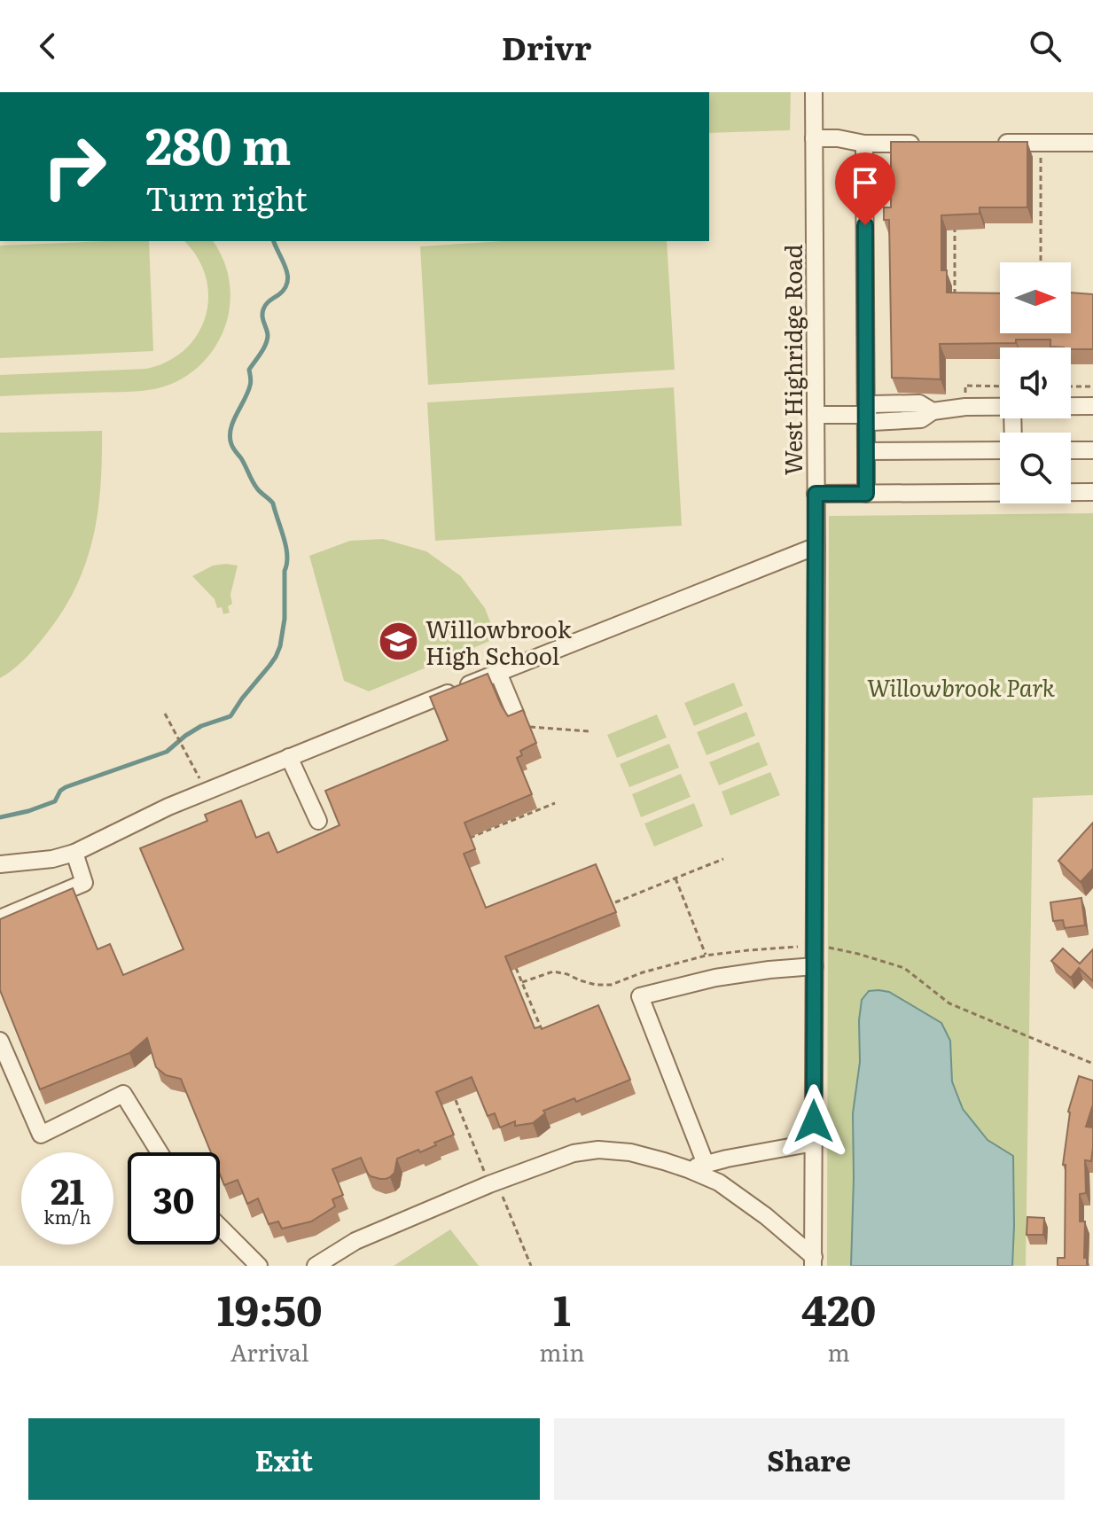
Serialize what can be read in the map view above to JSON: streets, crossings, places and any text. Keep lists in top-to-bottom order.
{
  "streets": {
    "street": ["West Highridge Road"]
  },
  "parks": ["Willowbrook Park"],
  "places": {
    "school or university": ["Willowbrook High School"]
  },
  "north": "right",
  "page": {
    "header": "Drivr",
    "turn": ["280 m", "Turn right"],
    "speed": "21 km/h",
    "limit": "30",
    "eta": [
      "19:50",
      "Arrival",
      "1",
      "min",
      "420",
      "m"
    ],
    "buttons": ["Exit", "Share"]
  }
}
